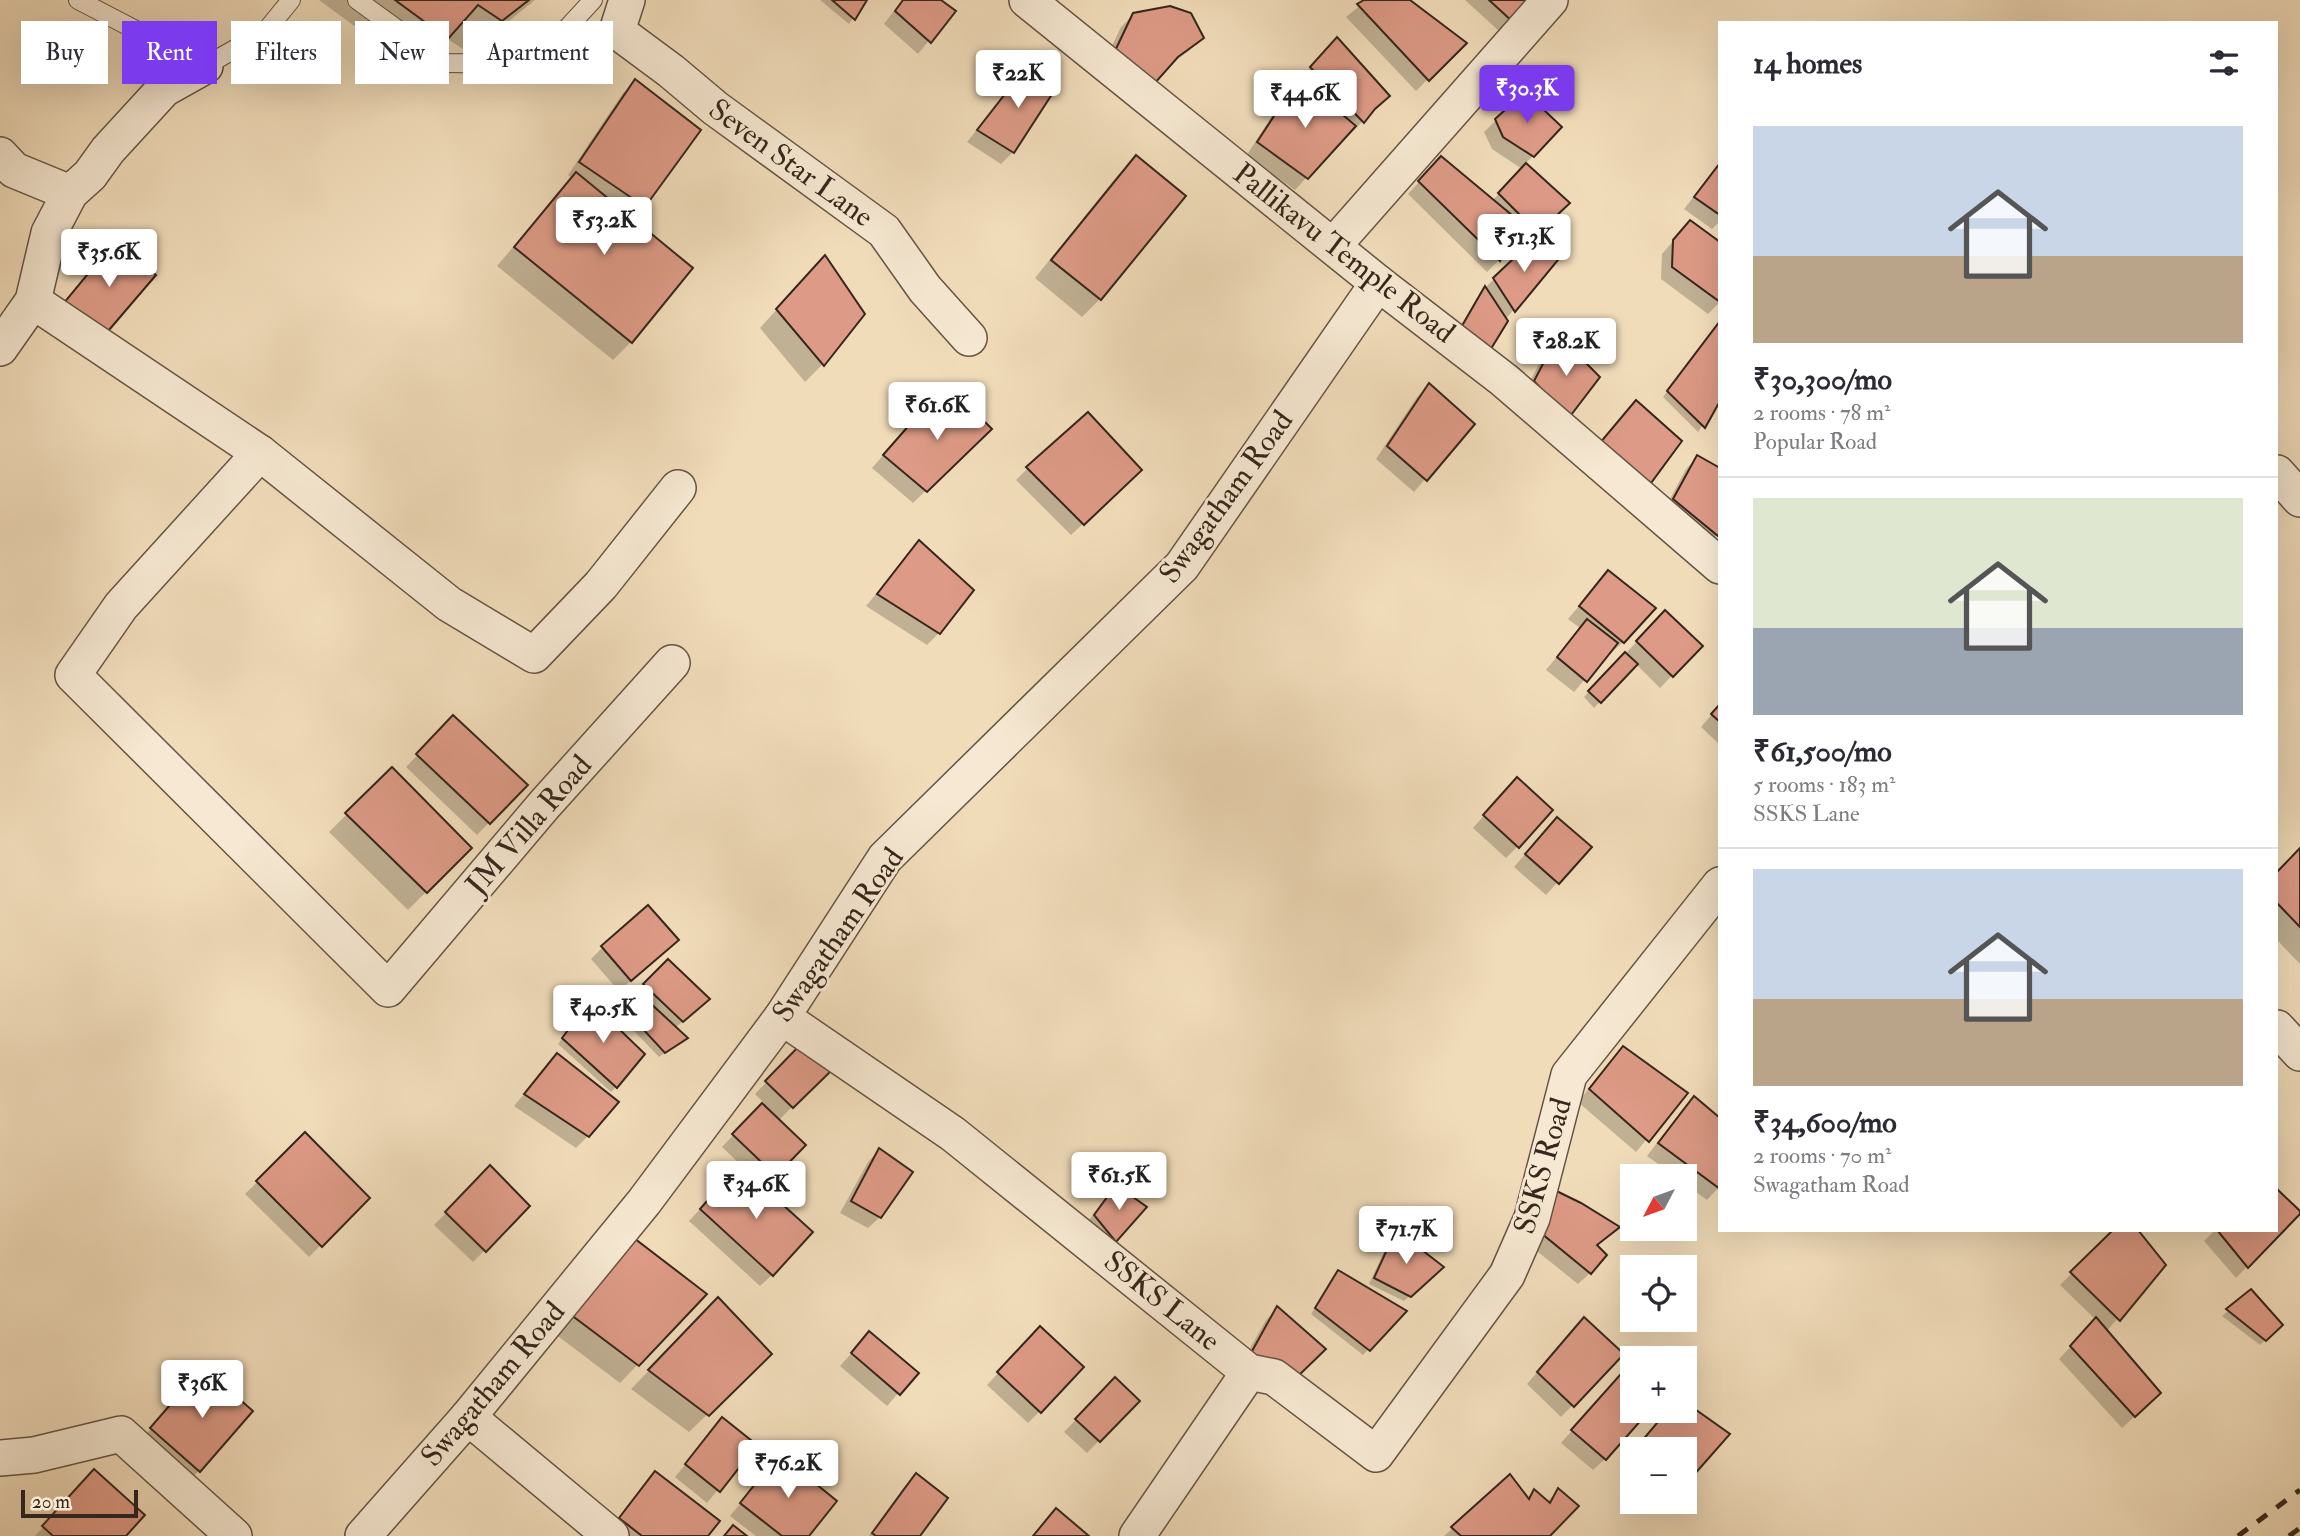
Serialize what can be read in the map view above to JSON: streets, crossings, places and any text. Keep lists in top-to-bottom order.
{
  "streets": {
    "street": [
      "Seven Star Lane",
      "Pallikavu Temple Road",
      "Swagatham Road",
      "JM Villa Road",
      "SSKS Road",
      "SSKS Lane"
    ]
  },
  "crossings": [
    ["Pallikavu Temple Road", "Swagatham Road"],
    ["Swagatham Road", "SSKS Lane"],
    ["SSKS Road", "SSKS Lane"]
  ],
  "scale_bar": "20 m",
  "north": "bottom left",
  "page": {
    "chip": [
      "Buy",
      "Rent",
      "Filters",
      "New",
      "Apartment"
    ],
    "heading": "14 homes",
    "price": [
      "₹22K",
      "₹30.3K",
      "₹44.6K",
      "₹53.2K",
      "₹51.3K",
      "₹35.6K",
      "₹28.2K",
      "₹61.6K",
      "₹40.5K",
      "₹61.5K",
      "₹34.6K",
      "₹71.7K",
      "₹36K",
      "₹76.2K"
    ],
    "list": [
      {
        "name": "₹30,300/mo",
        "note": "2 rooms · 78 m² · Popular Road"
      },
      {
        "name": "₹61,500/mo",
        "note": "5 rooms · 183 m² · SSKS Lane"
      },
      {
        "name": "₹34,600/mo",
        "note": "2 rooms · 70 m² · Swagatham Road"
      }
    ],
    "map_buttons": ["+", "−"],
    "scale": "20 m"
  }
}
